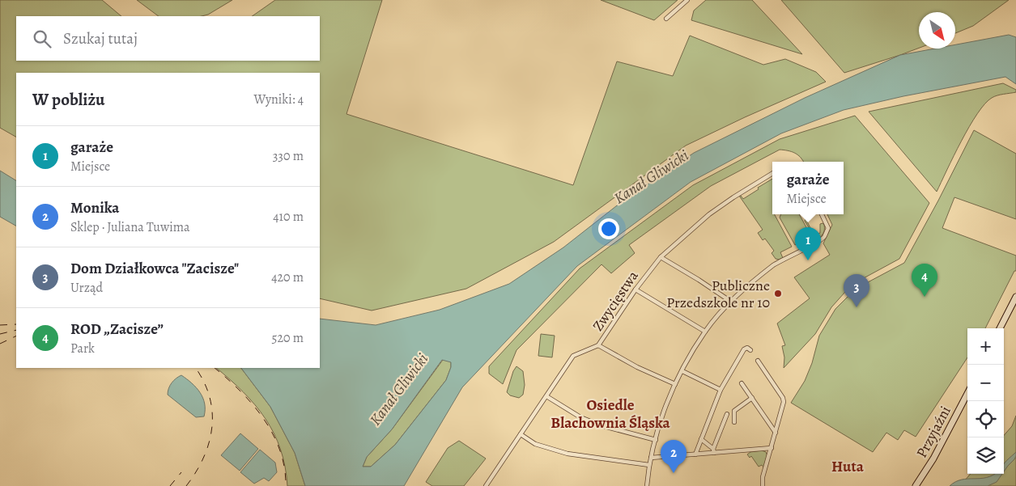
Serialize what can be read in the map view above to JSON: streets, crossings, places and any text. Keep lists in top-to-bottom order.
{
  "streets": {
    "main road": ["Przyjaźni"],
    "street": ["Zwycięstwa"]
  },
  "districts": ["Osiedle Blachownia Śląska", "Huta"],
  "water": ["Kanał Gliwicki"],
  "places": ["Publiczne Przedszkole nr 10"],
  "north": "bottom right",
  "page": {
    "search": "Szukaj tutaj",
    "heading": ["W pobliżu", "Wyniki: 4"],
    "list": [
      {
        "mark": "1",
        "name": "garaże",
        "note": "Miejsce",
        "value": "330 m"
      },
      {
        "mark": "2",
        "name": "Monika",
        "note": "Sklep · Juliana Tuwima",
        "value": "410 m"
      },
      {
        "mark": "3",
        "name": "Dom Działkowca \"Zacisze\"",
        "note": "Urząd",
        "value": "420 m"
      },
      {
        "mark": "4",
        "name": "ROD „Zacisze”",
        "note": "Park",
        "value": "520 m"
      }
    ],
    "popup": ["garaże", "Miejsce"],
    "pins": [
      "1",
      "4",
      "3",
      "2"
    ],
    "map_buttons": ["+", "−"]
  }
}
